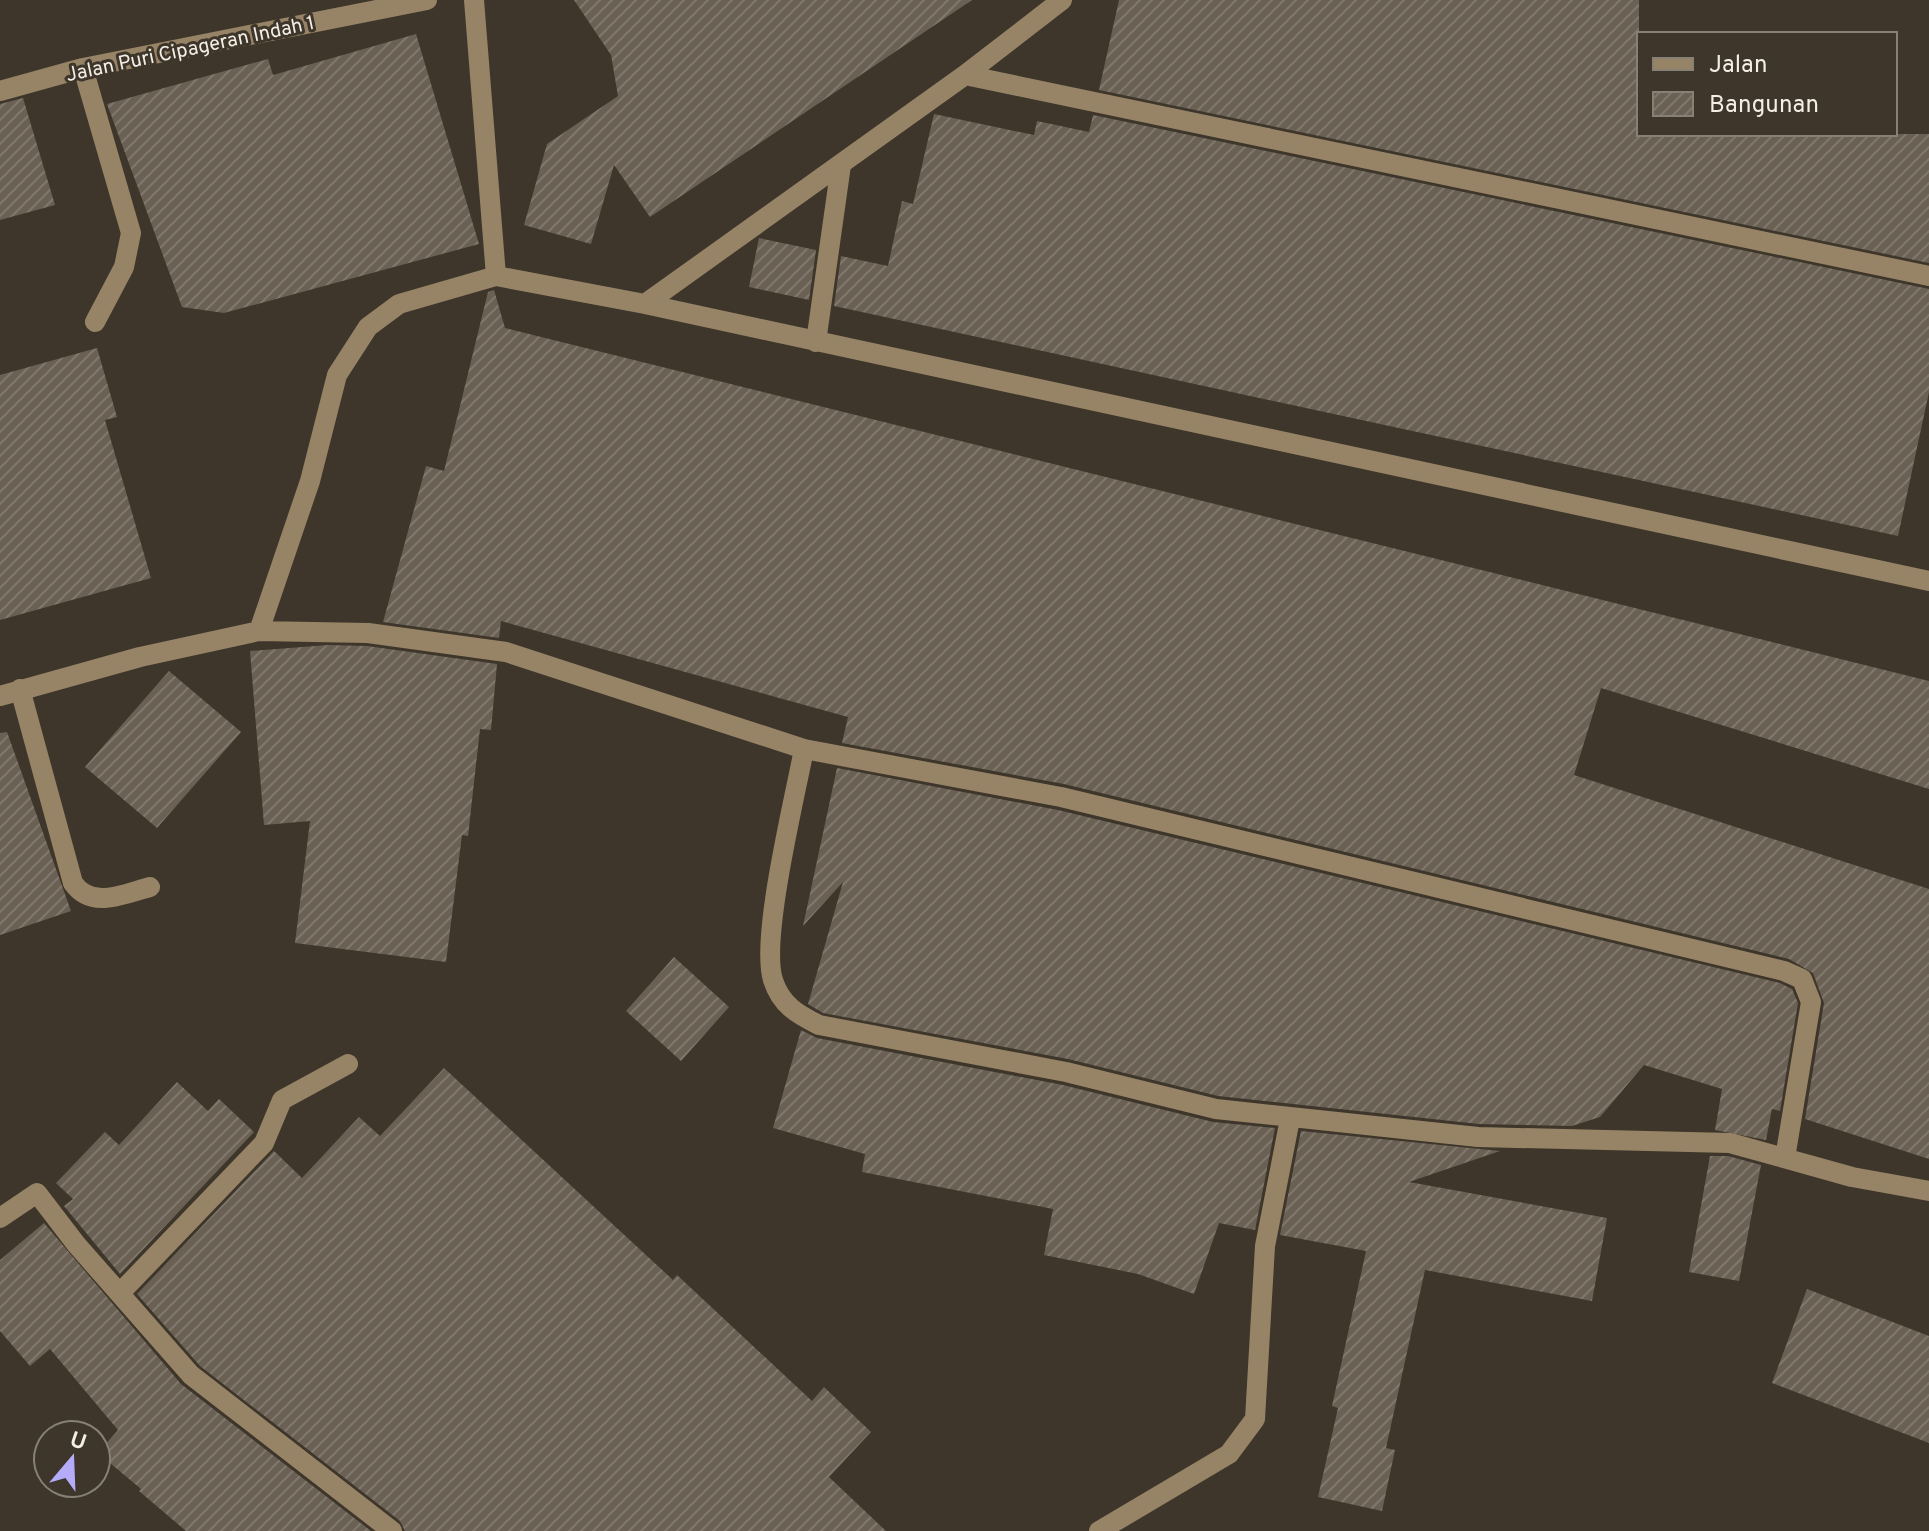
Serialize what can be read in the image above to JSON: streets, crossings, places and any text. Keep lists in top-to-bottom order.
{
  "streets": {
    "street": ["Jalan Puri Cipageran Indah 1"]
  },
  "legend": ["Jalan", "Bangunan"],
  "north": "top"
}
